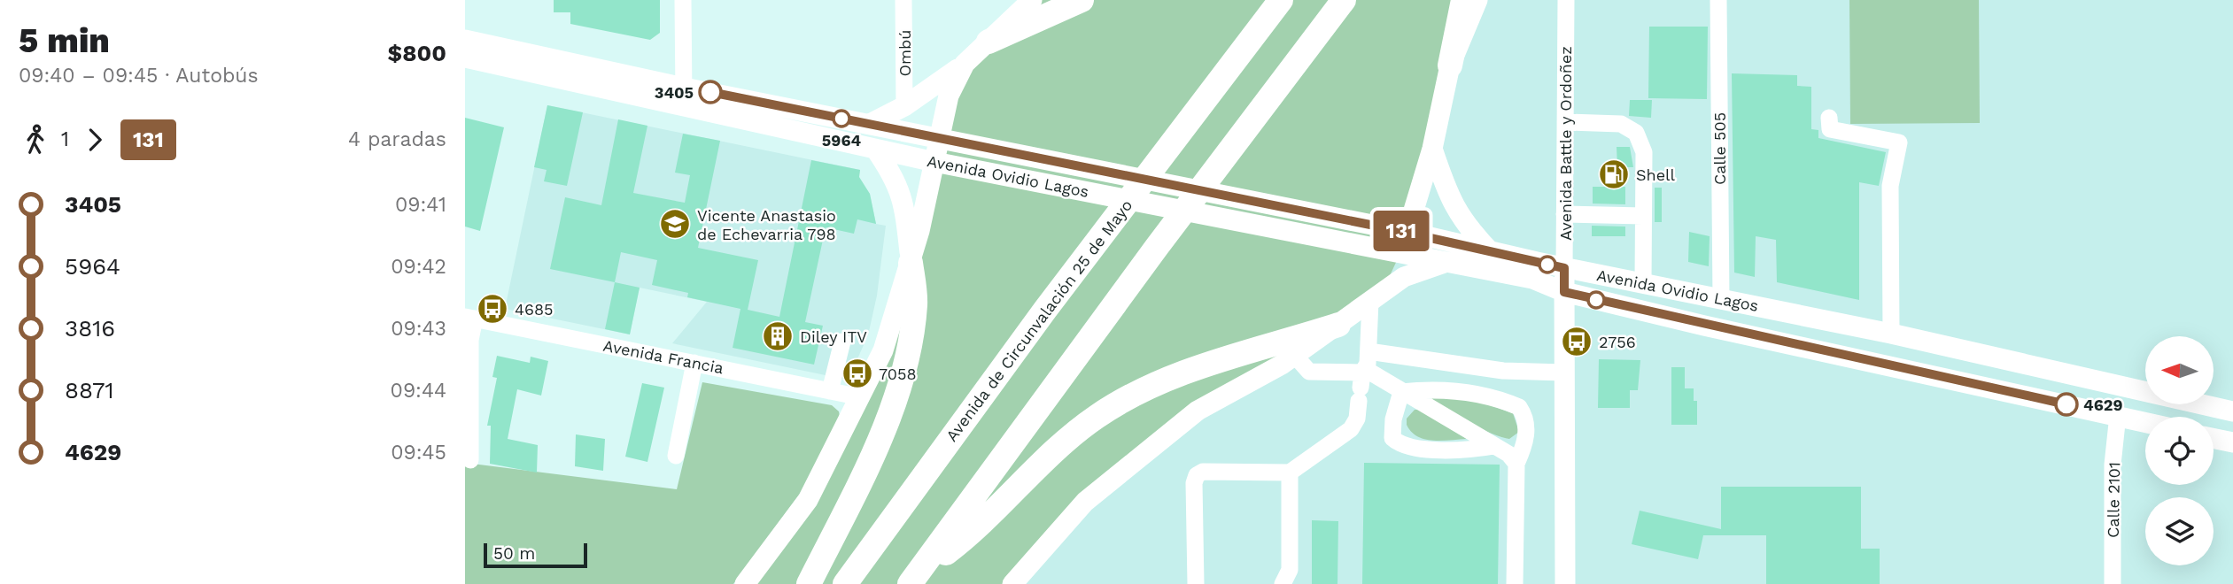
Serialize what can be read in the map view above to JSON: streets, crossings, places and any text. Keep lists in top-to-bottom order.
{
  "streets": {
    "highway": ["Avenida de Circunvalación 25 de Mayo"],
    "main road": ["Avenida Battle y Ordoñez", "Avenida Ovidio Lagos"],
    "street": [
      "Ombú",
      "Calle 505",
      "Avenida Francia",
      "Calle 2101"
    ]
  },
  "crossings": [
    ["Avenida Battle y Ordoñez", "Avenida Ovidio Lagos"],
    ["Calle 505", "Avenida Ovidio Lagos"],
    ["Avenida Ovidio Lagos", "Calle 2101"]
  ],
  "places": {
    "other": ["3405", "5964", "4629"],
    "fuel station": ["Shell"],
    "school or university": ["Vicente Anastasio de Echevarria 798"],
    "bus stop": ["4685", "2756", "7058"],
    "building": ["Diley ITV"]
  },
  "lines": ["bus line 131"],
  "scale_bar": "50 m",
  "north": "left",
  "page": {
    "heading": ["5 min", "09:40 – 09:45 · Autobús", "$800"],
    "on_map": "131",
    "legs": ["1", "131", "4 paradas"],
    "list": [
      {
        "name": "3405",
        "value": "09:41"
      },
      {
        "name": "5964",
        "value": "09:42"
      },
      {
        "name": "3816",
        "value": "09:43"
      },
      {
        "name": "8871",
        "value": "09:44"
      },
      {
        "name": "4629",
        "value": "09:45"
      }
    ],
    "scale": "50 m"
  }
}
